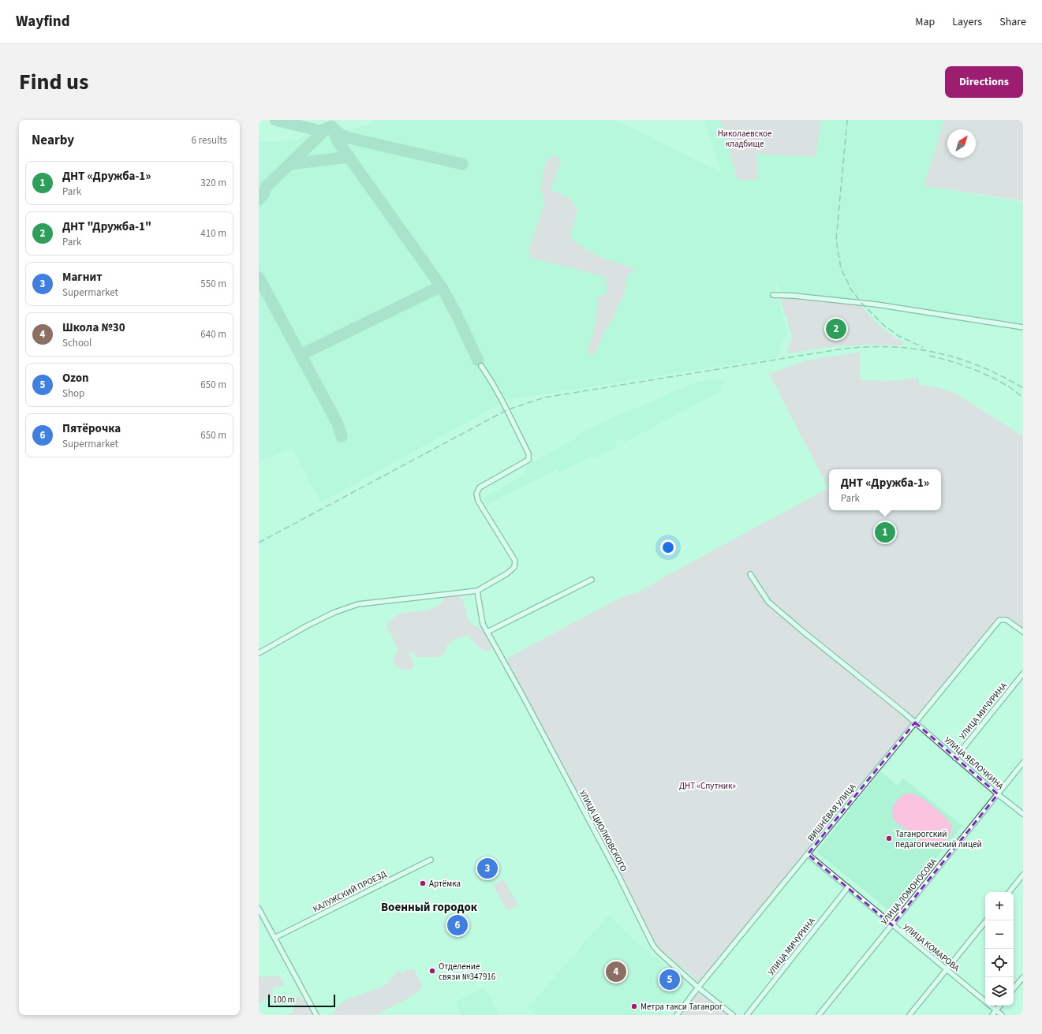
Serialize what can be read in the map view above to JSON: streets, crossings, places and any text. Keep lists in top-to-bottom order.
{
  "streets": {
    "street": [
      "УЛИЦА МИЧУРИНА",
      "УЛИЦА ЯБЛОЧКИНА",
      "ВИШНЁВАЯ УЛИЦА",
      "УЛИЦА ЦИОЛКОВСКОГО",
      "КАЛУЖСКИЙ ПРОЕЗД",
      "УЛИЦА ЛОМОНОСОВА",
      "УЛИЦА КОМАРОВА"
    ]
  },
  "crossings": [
    ["УЛИЦА МИЧУРИНА", "УЛИЦА ЯБЛОЧКИНА"],
    ["УЛИЦА МИЧУРИНА", "УЛИЦА КОМАРОВА"],
    ["УЛИЦА ЯБЛОЧКИНА", "ВИШНЁВАЯ УЛИЦА"],
    ["УЛИЦА ЯБЛОЧКИНА", "УЛИЦА ЛОМОНОСОВА"],
    ["ВИШНЁВАЯ УЛИЦА", "УЛИЦА ЦИОЛКОВСКОГО"],
    ["ВИШНЁВАЯ УЛИЦА", "УЛИЦА КОМАРОВА"],
    ["УЛИЦА ЛОМОНОСОВА", "УЛИЦА КОМАРОВА"]
  ],
  "districts": ["Военный городок"],
  "parks": ["Николаевское кладбище", "ДНТ «Спутник»"],
  "places": [
    "Таганрогский педагогический лицей",
    "Артёмка",
    "Отделение связи №347916",
    "Метра такси Таганрог"
  ],
  "scale_bar": "100 m",
  "north": "top right",
  "page": {
    "header": "Wayfind",
    "nav": ["Map", "Layers", "Share"],
    "title": "Find us",
    "buttons": "Directions",
    "heading": ["Nearby", "6 results"],
    "list": [
      {
        "mark": "1",
        "name": "ДНТ «Дружба-1»",
        "note": "Park",
        "value": "320 m"
      },
      {
        "mark": "2",
        "name": "ДНТ \"Дружба-1\"",
        "note": "Park",
        "value": "410 m"
      },
      {
        "mark": "3",
        "name": "Магнит",
        "note": "Supermarket",
        "value": "550 m"
      },
      {
        "mark": "4",
        "name": "Школа №30",
        "note": "School",
        "value": "640 m"
      },
      {
        "mark": "5",
        "name": "Ozon",
        "note": "Shop",
        "value": "650 m"
      },
      {
        "mark": "6",
        "name": "Пятёрочка",
        "note": "Supermarket",
        "value": "650 m"
      }
    ],
    "pins": [
      "2",
      "1",
      "3",
      "6",
      "4",
      "5"
    ],
    "popup": ["ДНТ «Дружба-1»", "Park"],
    "map_buttons": ["+", "−"],
    "scale": "100 m"
  }
}
